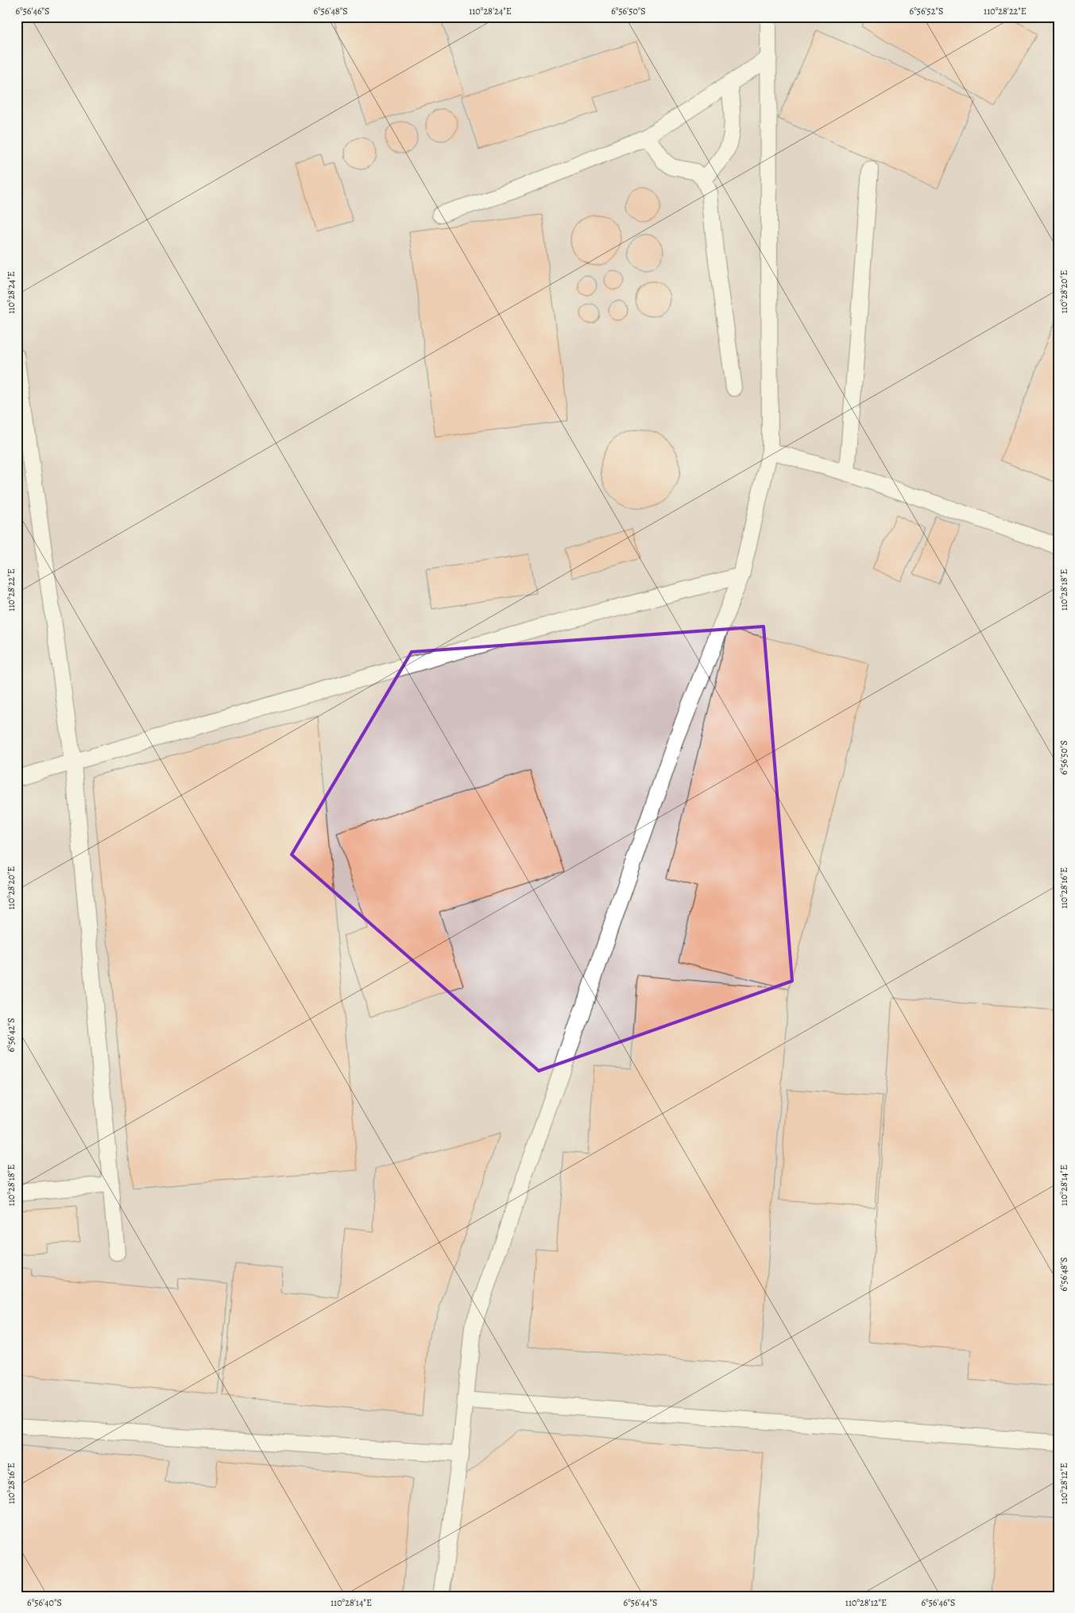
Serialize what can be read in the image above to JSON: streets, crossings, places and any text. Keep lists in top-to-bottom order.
{
  "coordinates": [
    "6°56'46\"S",
    "6°56'48\"S",
    "110°28'24\"E",
    "6°56'50\"S",
    "6°56'52\"S",
    "110°28'22\"E",
    "110°28'20\"E",
    "110°28'18\"E",
    "110°28'16\"E",
    "6°56'42\"S",
    "110°28'14\"E",
    "110°28'12\"E",
    "6°56'40\"S",
    "6°56'44\"S"
  ]
}
